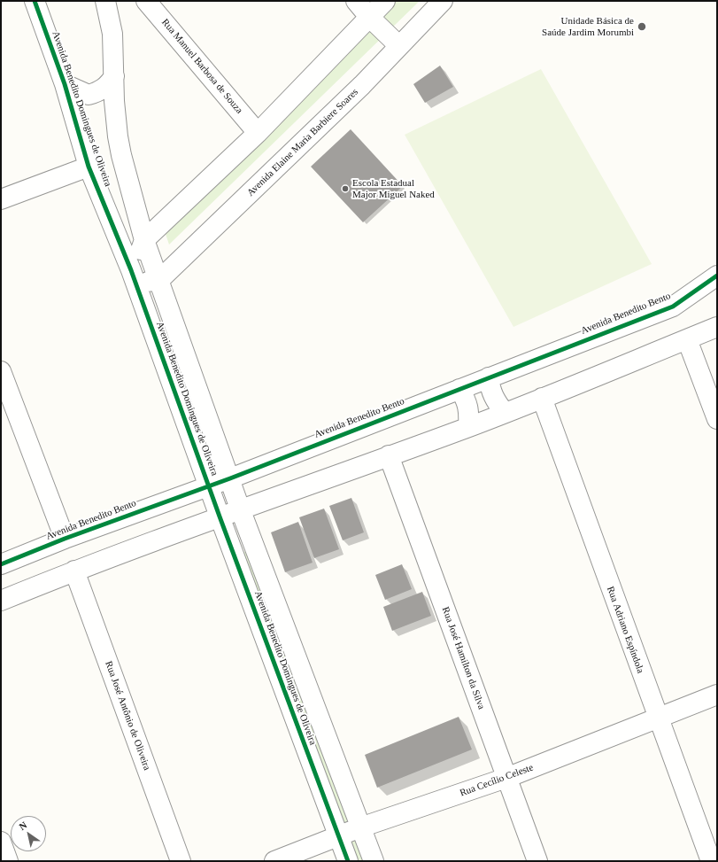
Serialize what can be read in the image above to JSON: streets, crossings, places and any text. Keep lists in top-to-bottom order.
{
  "streets": {
    "street": [
      "Rua Manuel Barbosa de Souza",
      "Avenida Benedito Domingues de Oliveira",
      "Avenida Elaine Maria Barbiere Soares",
      "Avenida Benedito Bento",
      "Rua Adriano Espíndola",
      "Rua José Hamilton da Silva",
      "Rua José Antônio de Oliveira",
      "Rua Cecílio Celeste"
    ]
  },
  "crossings": [
    ["Avenida Benedito Domingues de Oliveira", "Avenida Elaine Maria Barbiere Soares"],
    ["Avenida Benedito Domingues de Oliveira", "Avenida Benedito Bento"],
    ["Avenida Benedito Domingues de Oliveira", "Rua Cecílio Celeste"],
    ["Rua Adriano Espíndola", "Rua Cecílio Celeste"],
    ["Rua José Hamilton da Silva", "Rua Cecílio Celeste"]
  ],
  "places": ["Unidade Básica de Saúde Jardim Morumbi", "Escola Estadual Major Miguel Naked"],
  "north": "top left"
}
